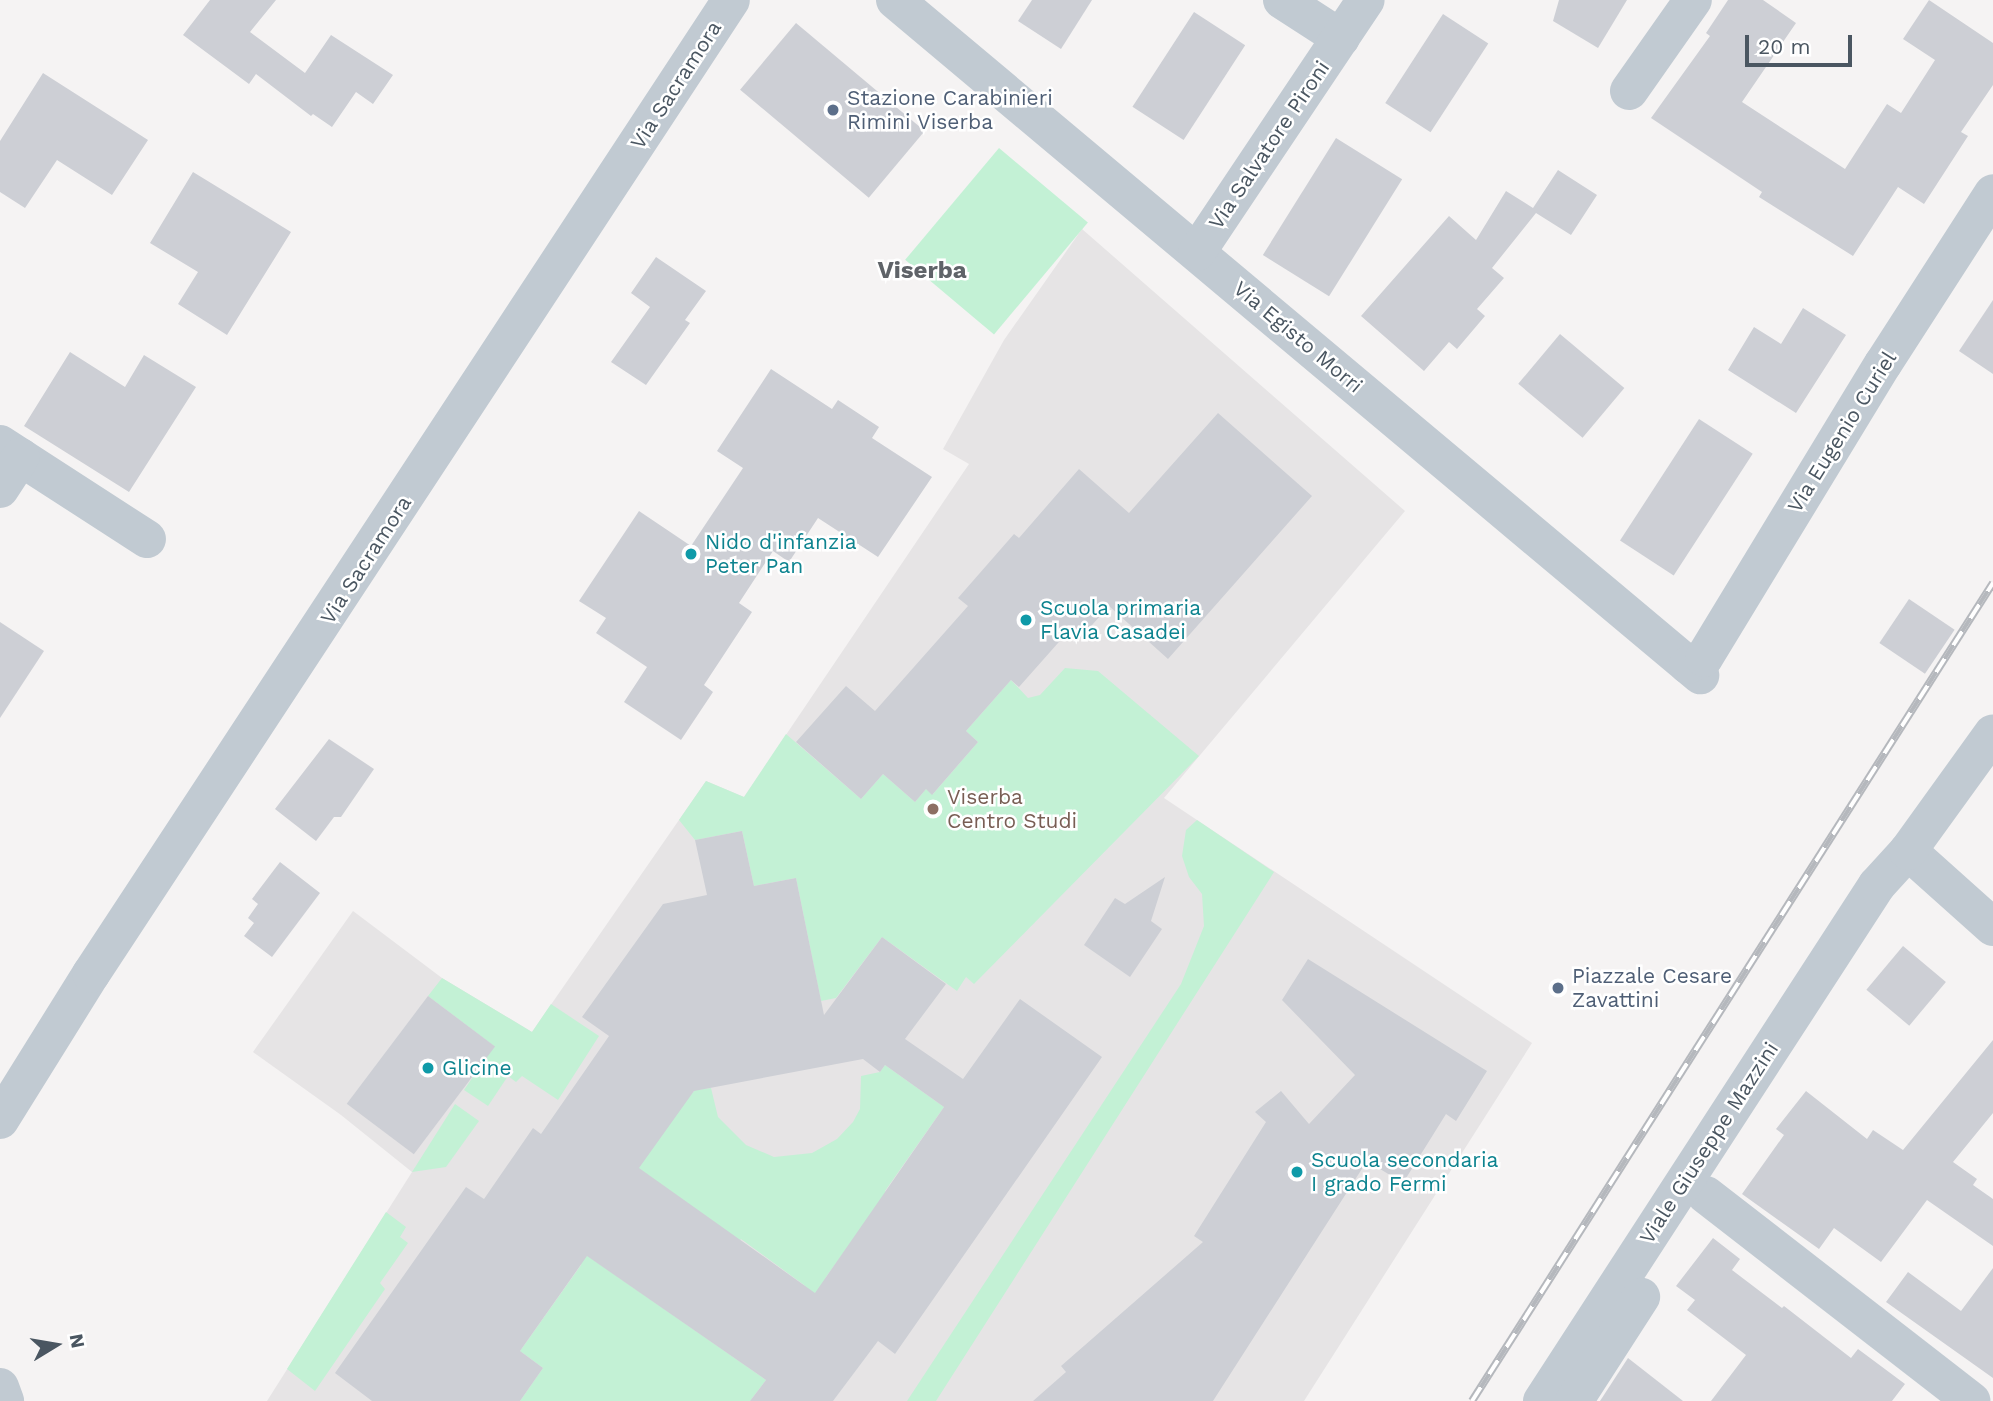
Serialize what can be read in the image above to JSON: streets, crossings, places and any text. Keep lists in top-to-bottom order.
{
  "streets": {
    "street": [
      "Via Sacramora",
      "Via Salvatore Pironi",
      "Via Egisto Morri",
      "Via Eugenio Curiel",
      "Viale Giuseppe Mazzini"
    ]
  },
  "crossings": [
    ["Via Salvatore Pironi", "Via Egisto Morri"],
    ["Via Egisto Morri", "Via Eugenio Curiel"]
  ],
  "districts": ["Viserba"],
  "places": [
    "Stazione Carabinieri Rimini Viserba",
    "Nido d'infanzia Peter Pan",
    "Scuola primaria Flavia Casadei",
    "Viserba Centro Studi",
    "Piazzale Cesare Zavattini",
    "Glicine",
    "Scuola secondaria I grado Fermi"
  ],
  "scale_bar": "20 m",
  "north": "right"
}
